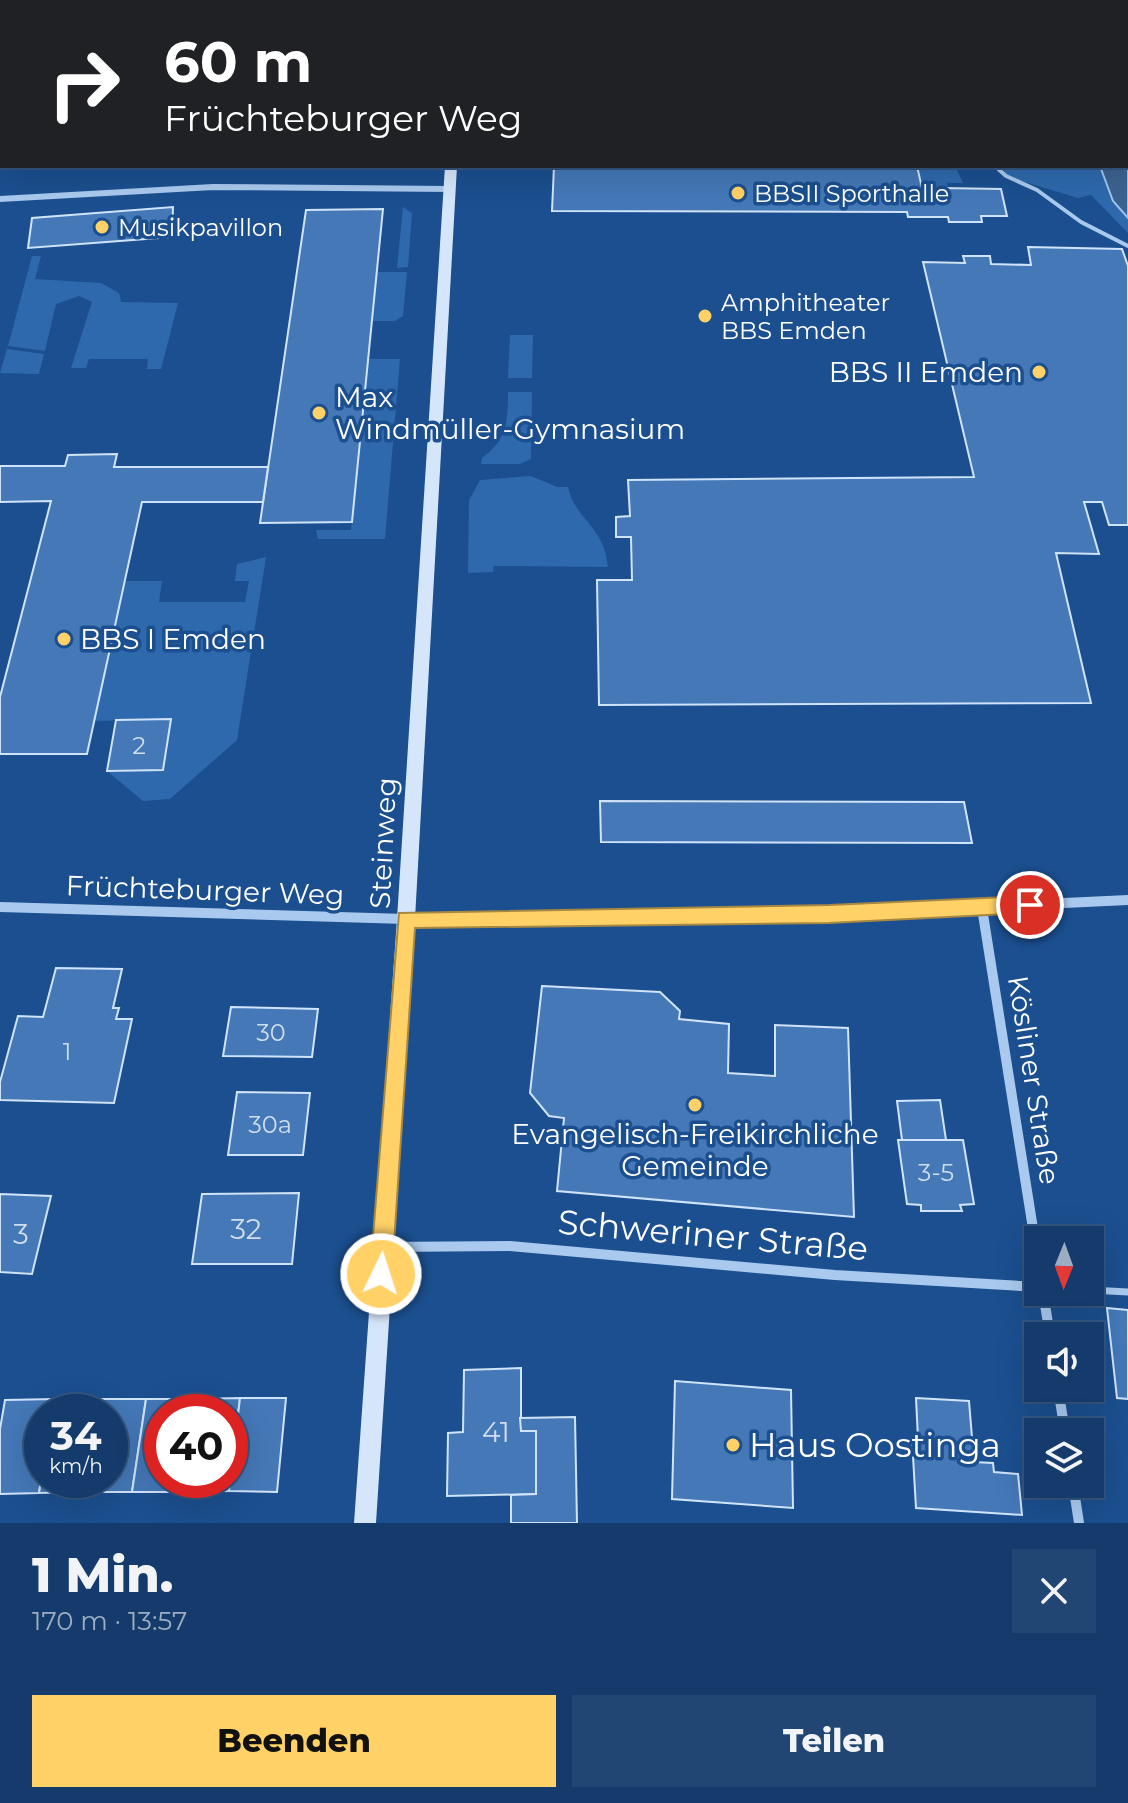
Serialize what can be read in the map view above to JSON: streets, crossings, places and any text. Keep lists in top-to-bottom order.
{
  "streets": {
    "street": [
      "Steinweg",
      "Früchteburger Weg",
      "Kösliner Straße",
      "Schweriner Straße"
    ]
  },
  "crossings": [
    ["Steinweg", "Früchteburger Weg"],
    ["Steinweg", "Schweriner Straße"],
    ["Früchteburger Weg", "Kösliner Straße"]
  ],
  "places": [
    "BBSII Sporthalle",
    "Musikpavillon",
    "Amphitheater BBS Emden",
    "BBS II Emden",
    "Max Windmüller-Gymnasium",
    "BBS I Emden",
    "Evangelisch-Freikirchliche Gemeinde",
    "Haus Oostinga"
  ],
  "house_numbers": [
    "2",
    "30",
    "1",
    "30a",
    "3-5",
    "32",
    "3",
    "41"
  ],
  "north": "bottom",
  "page": {
    "turn": ["60 m", "Früchteburger Weg"],
    "speed": "34 km/h",
    "limit": "40",
    "heading": ["1 Min.", "170 m · 13:57"],
    "buttons": ["Beenden", "Teilen"]
  }
}
